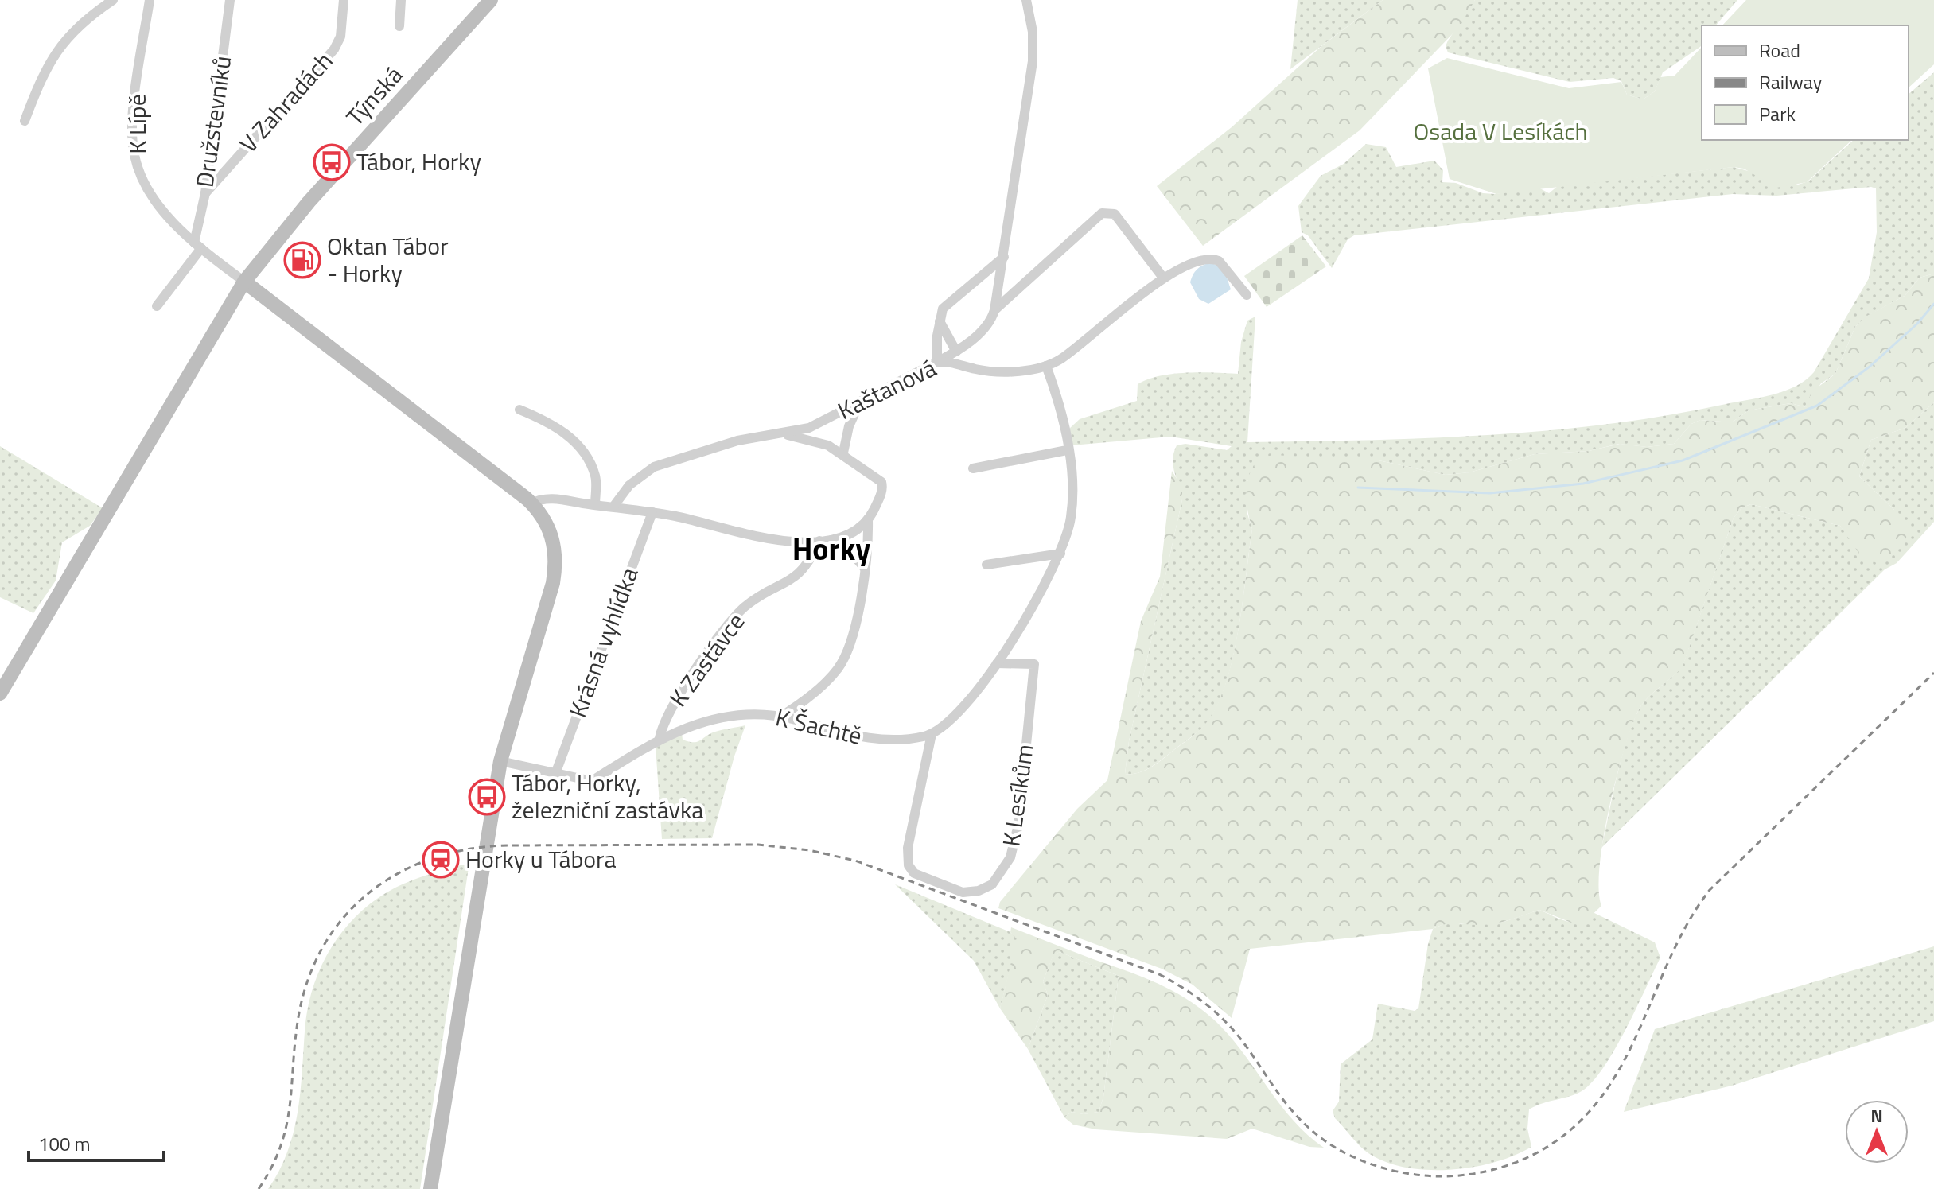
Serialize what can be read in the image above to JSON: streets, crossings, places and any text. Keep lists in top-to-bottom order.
{
  "streets": {
    "street": [
      "Týnská",
      "V Zahradách",
      "Družstevníků",
      "K Lípě",
      "Kaštanová",
      "Krásná vyhlídka",
      "K Zastávce",
      "K Šachtě",
      "K Lesíkům"
    ]
  },
  "crossings": [
    ["Týnská", "K Lípě"],
    ["V Zahradách", "Družstevníků"],
    ["Družstevníků", "K Lípě"],
    ["Krásná vyhlídka", "K Šachtě"],
    ["K Zastávce", "K Šachtě"],
    ["K Šachtě", "K Lesíkům"]
  ],
  "districts": ["Horky"],
  "parks": ["Osada V Lesíkách"],
  "places": {
    "bus stop": ["Tábor, Horky", "Tábor, Horky, železniční zastávka"],
    "fuel station": ["Oktan Tábor - Horky"],
    "station": ["Horky u Tábora"]
  },
  "legend": ["Road", "Railway", "Park"],
  "scale_bar": "100 m",
  "north": "top"
}
